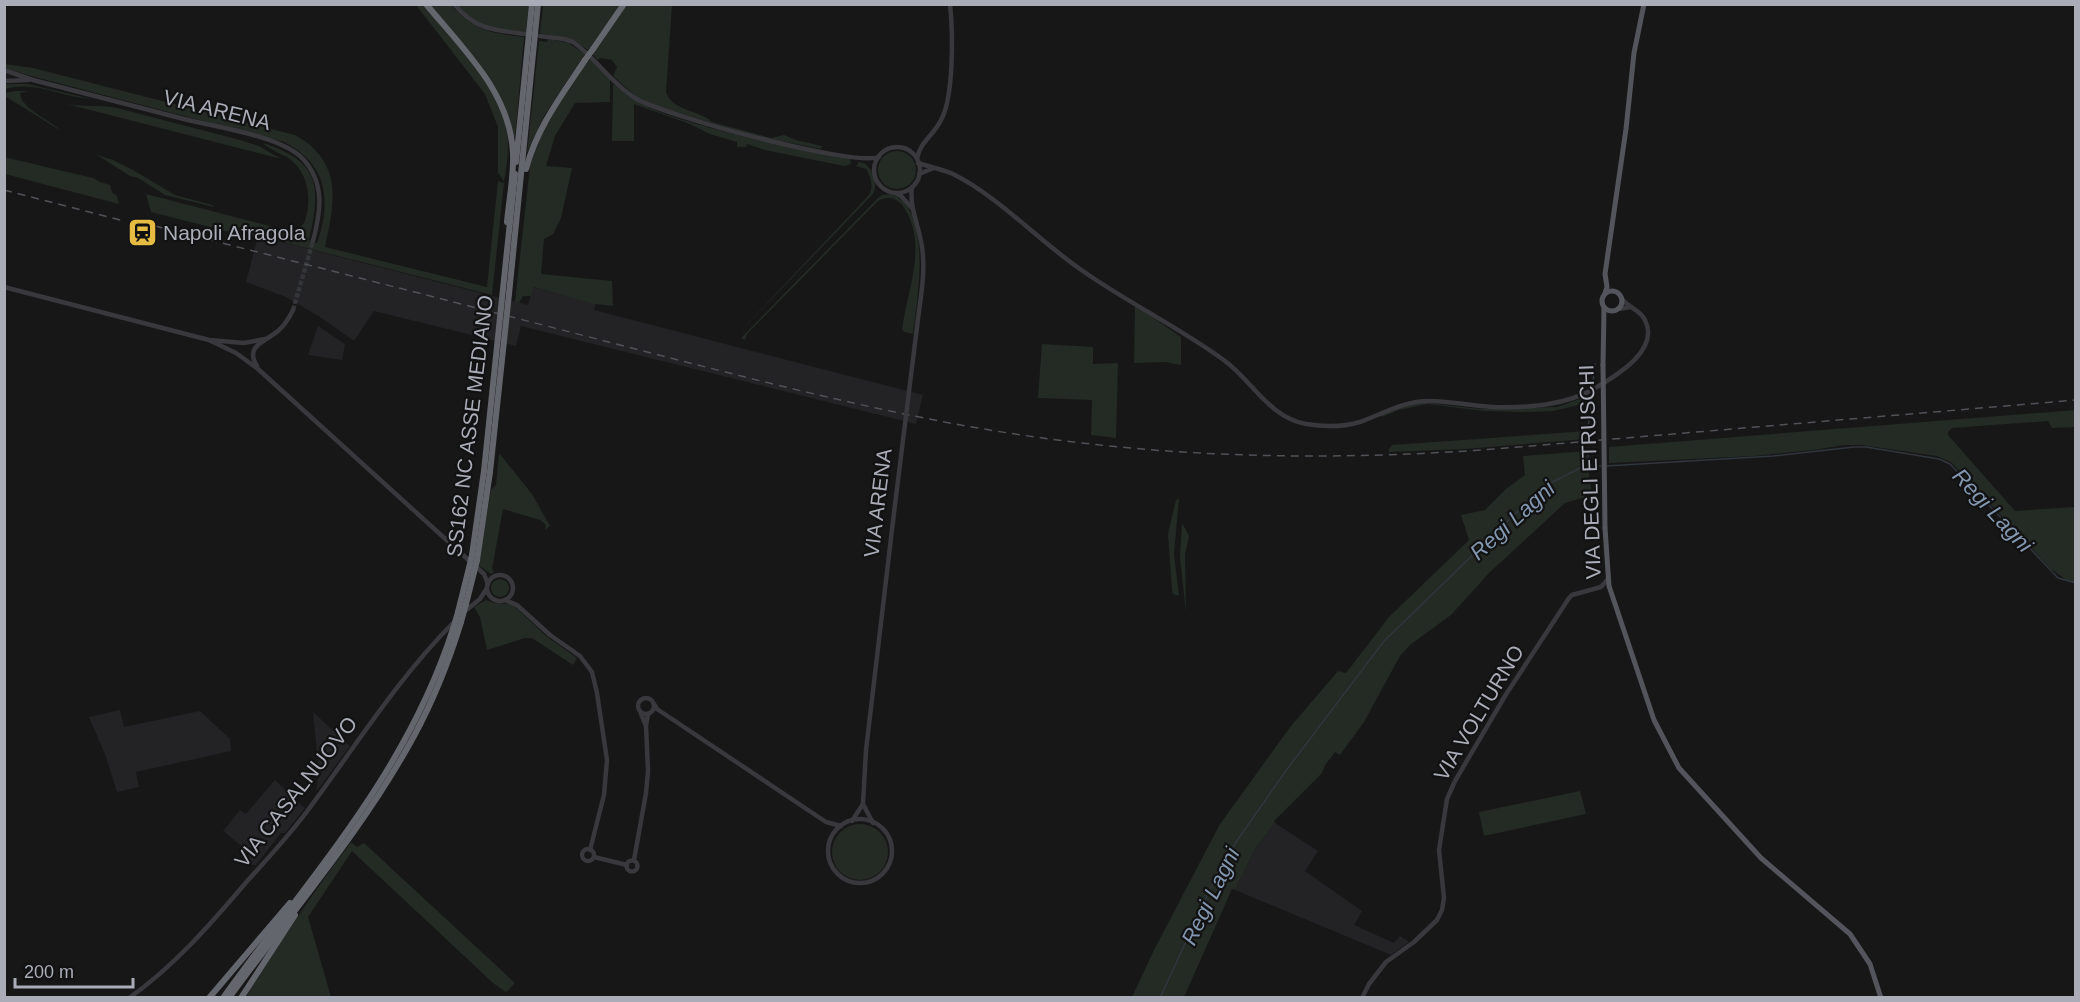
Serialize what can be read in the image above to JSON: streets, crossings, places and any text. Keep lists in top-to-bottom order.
{
  "streets": {
    "highway": ["SS162 NC ASSE MEDIANO"],
    "main road": ["VIA DEGLI ETRUSCHI"],
    "street": ["VIA ARENA", "VIA VOLTURNO", "VIA CASALNUOVO"]
  },
  "crossings": [
    ["VIA DEGLI ETRUSCHI", "VIA VOLTURNO"]
  ],
  "water": ["Regi Lagni"],
  "places": {
    "station": ["Napoli Afragola"]
  },
  "scale_bar": "200 m"
}
